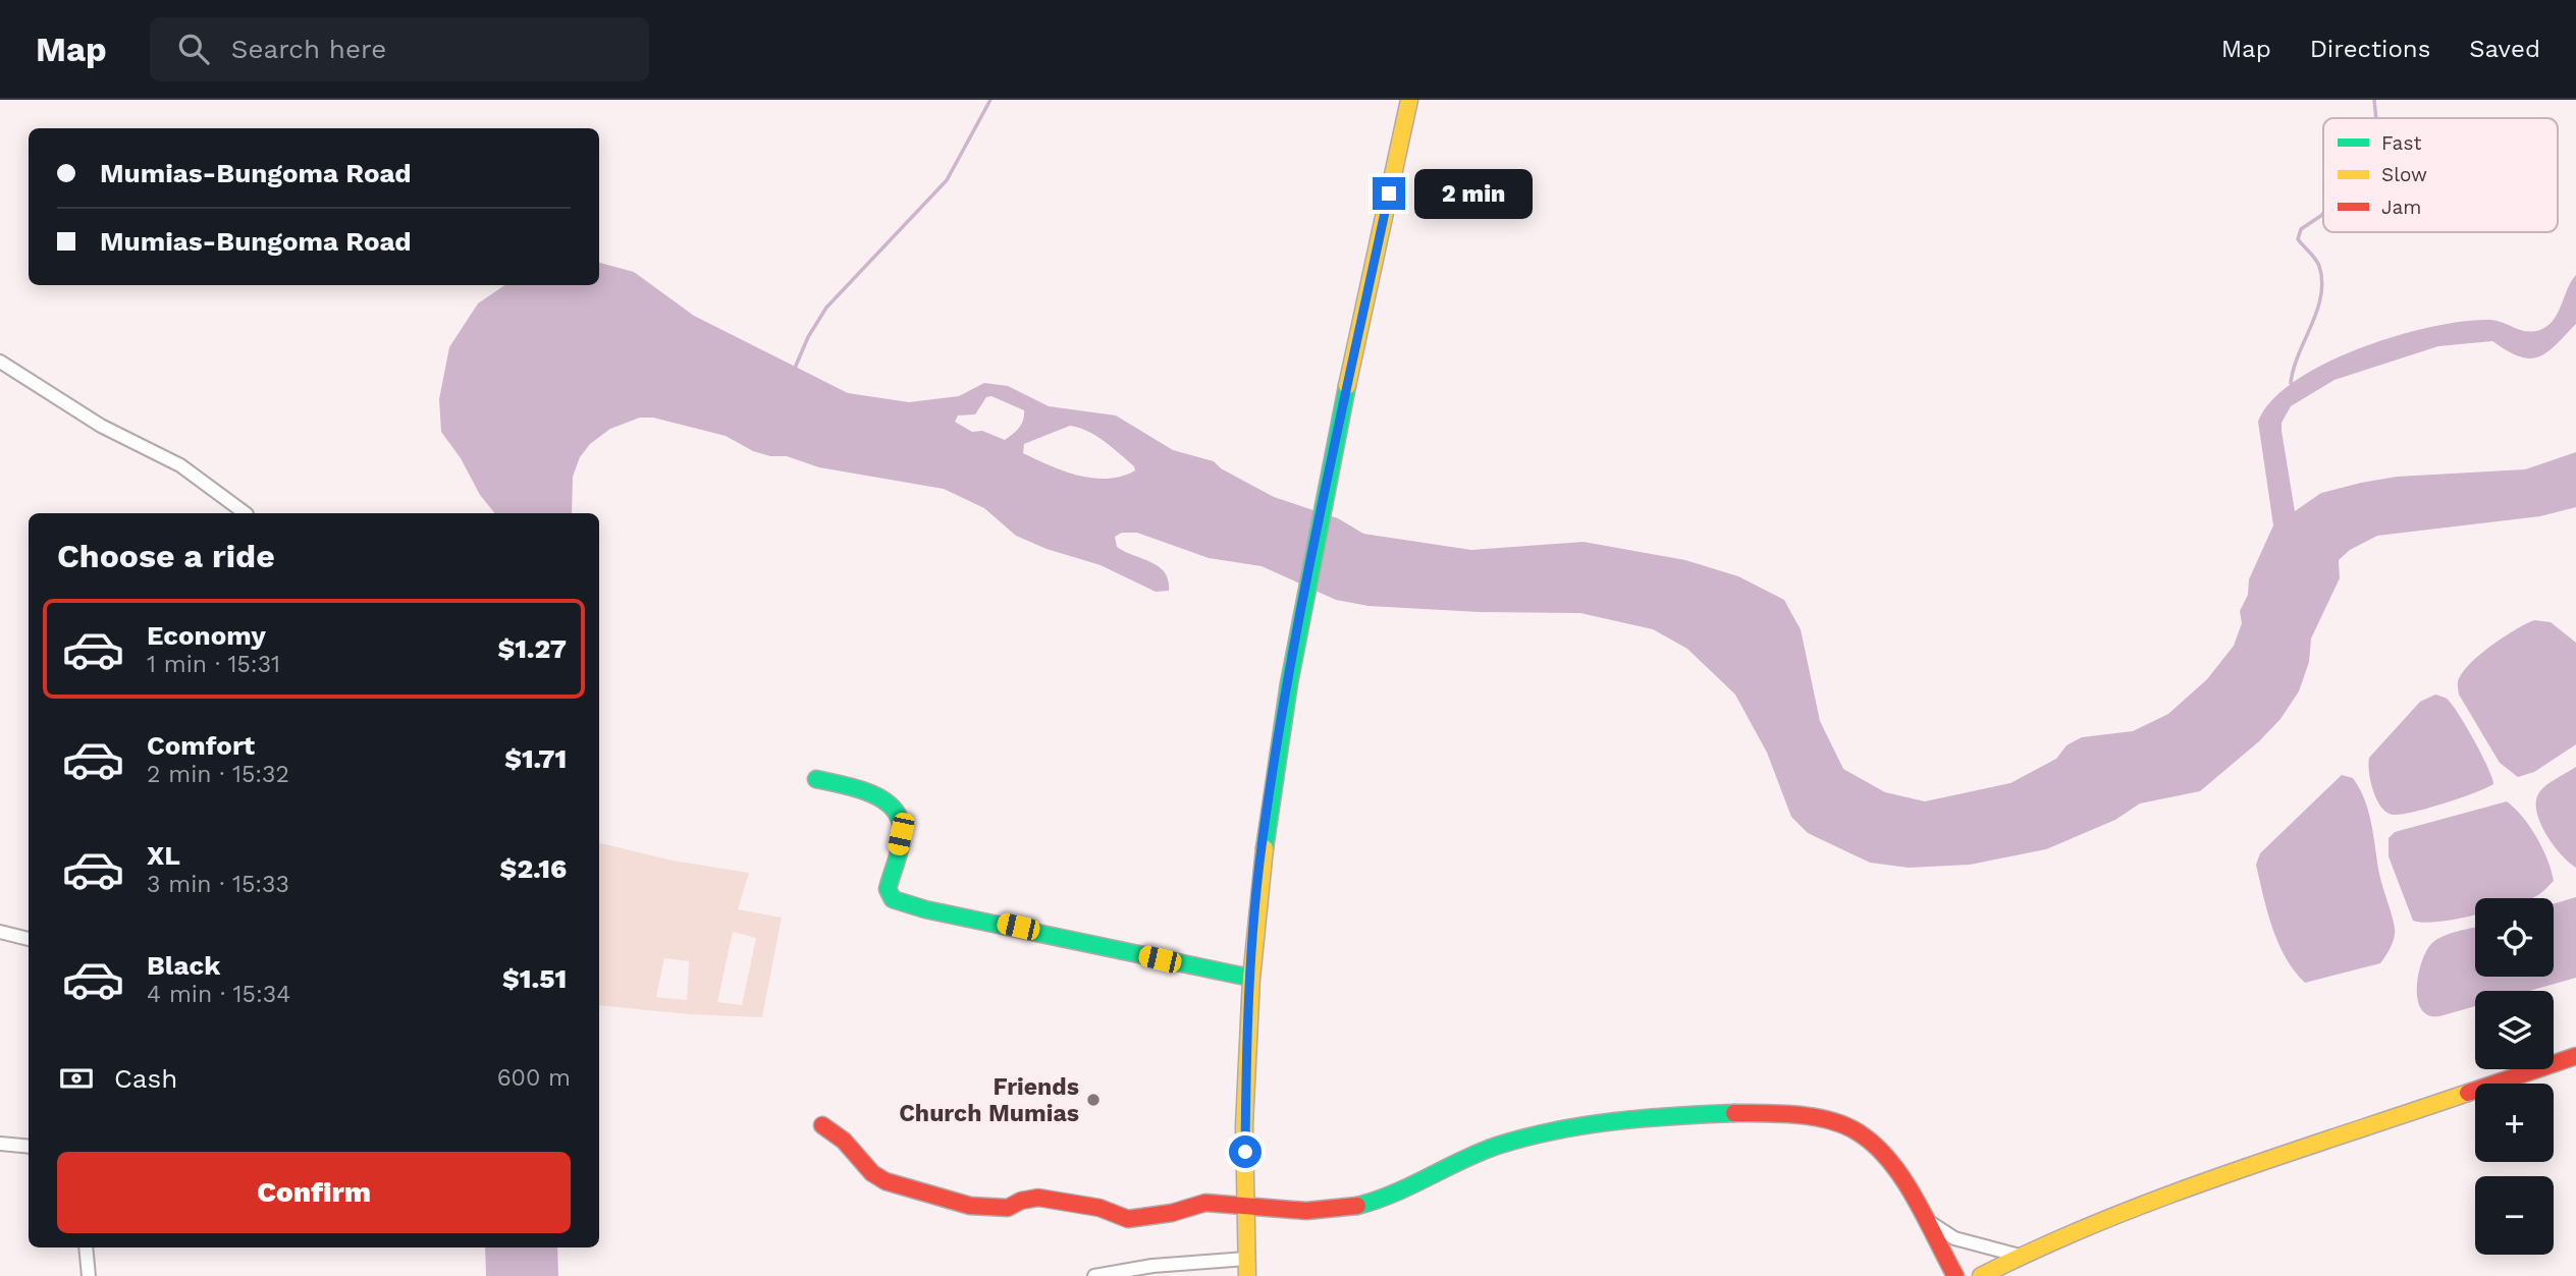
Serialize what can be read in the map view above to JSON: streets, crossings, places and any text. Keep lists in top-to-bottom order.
{
  "places": ["Friends Church Mumias"],
  "legend": ["Fast", "Slow", "Jam"],
  "page": {
    "header": "Map",
    "search": "Search here",
    "nav": ["Map", "Directions", "Saved"],
    "banner": ["Mumias-Bungoma Road", "Mumias-Bungoma Road"],
    "bubble": "2 min",
    "heading": "Choose a ride",
    "list": [
      {
        "name": "Economy",
        "note": "1 min · 15:31",
        "value": "$1.27"
      },
      {
        "name": "Comfort",
        "note": "2 min · 15:32",
        "value": "$1.71"
      },
      {
        "name": "XL",
        "note": "3 min · 15:33",
        "value": "$2.16"
      },
      {
        "name": "Black",
        "note": "4 min · 15:34",
        "value": "$1.51"
      }
    ],
    "map_buttons": ["+", "−"],
    "pay": ["Cash", "600 m"],
    "buttons": "Confirm"
  }
}
